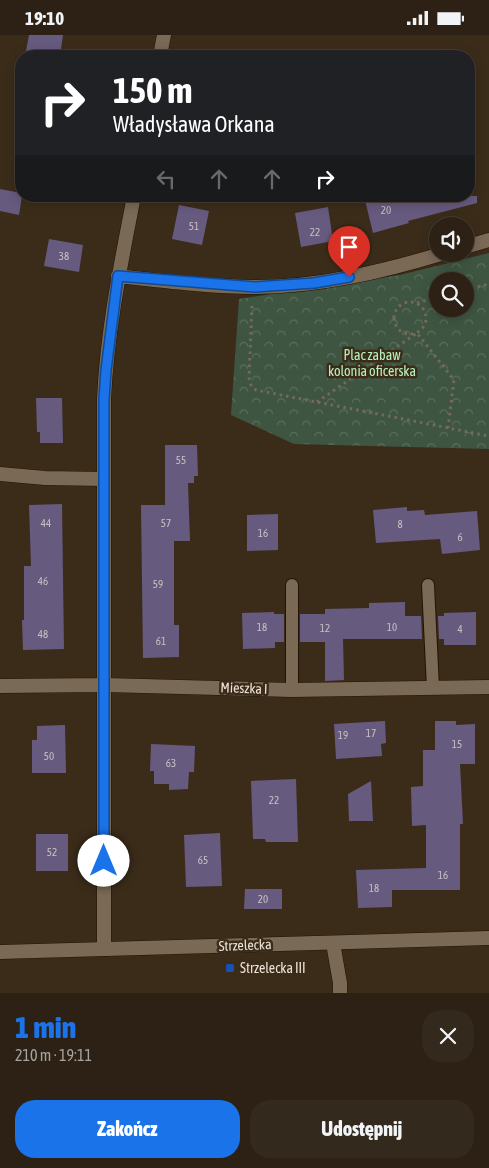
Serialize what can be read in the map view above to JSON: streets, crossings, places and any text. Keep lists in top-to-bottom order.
{
  "streets": {
    "street": ["Mieszka I", "Strzelecka"]
  },
  "parks": ["Plac zabaw kolonia oficerska"],
  "places": {
    "transit": ["Strzelecka III"]
  },
  "house_numbers": [
    "20",
    "51",
    "22",
    "38",
    "55",
    "44",
    "57",
    "8",
    "16",
    "6",
    "46",
    "59",
    "18",
    "10",
    "12",
    "4",
    "48",
    "61",
    "17",
    "19",
    "15",
    "50",
    "63",
    "22",
    "52",
    "65",
    "16",
    "18",
    "20"
  ],
  "page": {
    "status": "19:10",
    "turn": ["150 m", "Władysława Orkana"],
    "heading": ["1 min", "210 m · 19:11"],
    "buttons": ["Zakończ", "Udostępnij"]
  }
}
